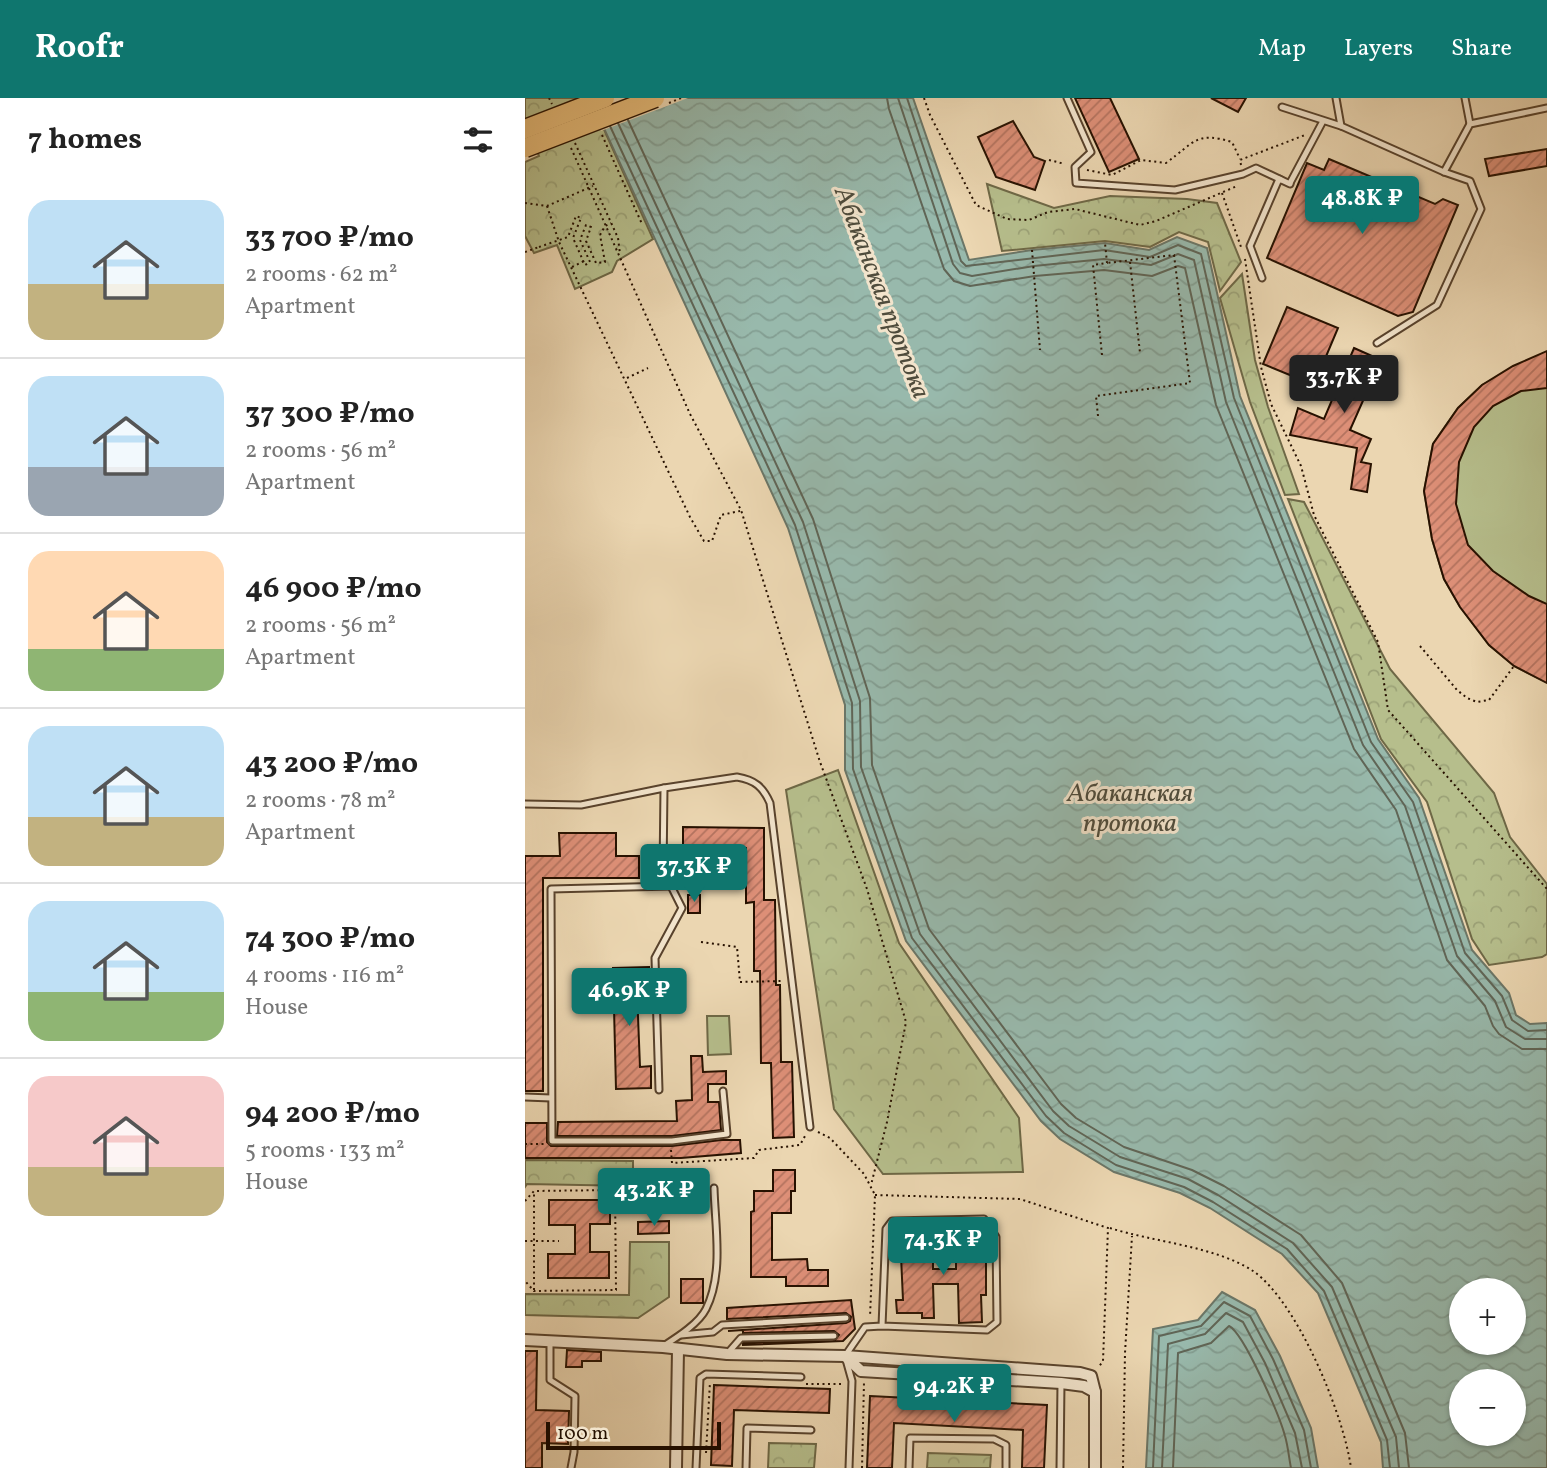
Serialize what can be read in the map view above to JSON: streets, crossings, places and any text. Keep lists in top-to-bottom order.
{
  "water": ["Абаканская протока"],
  "scale_bar": "100 m",
  "page": {
    "header": "Roofr",
    "nav": ["Map", "Layers", "Share"],
    "heading": "7 homes",
    "price": [
      "48.8K ₽",
      "33.7K ₽",
      "37.3K ₽",
      "46.9K ₽",
      "43.2K ₽",
      "74.3K ₽",
      "94.2K ₽"
    ],
    "list": [
      {
        "name": "33 700 ₽/mo",
        "note": "2 rooms · 62 m² · Apartment"
      },
      {
        "name": "37 300 ₽/mo",
        "note": "2 rooms · 56 m² · Apartment"
      },
      {
        "name": "46 900 ₽/mo",
        "note": "2 rooms · 56 m² · Apartment"
      },
      {
        "name": "43 200 ₽/mo",
        "note": "2 rooms · 78 m² · Apartment"
      },
      {
        "name": "74 300 ₽/mo",
        "note": "4 rooms · 116 m² · House"
      },
      {
        "name": "94 200 ₽/mo",
        "note": "5 rooms · 133 m² · House"
      }
    ],
    "map_buttons": ["+", "−"],
    "scale": "100 m"
  }
}
